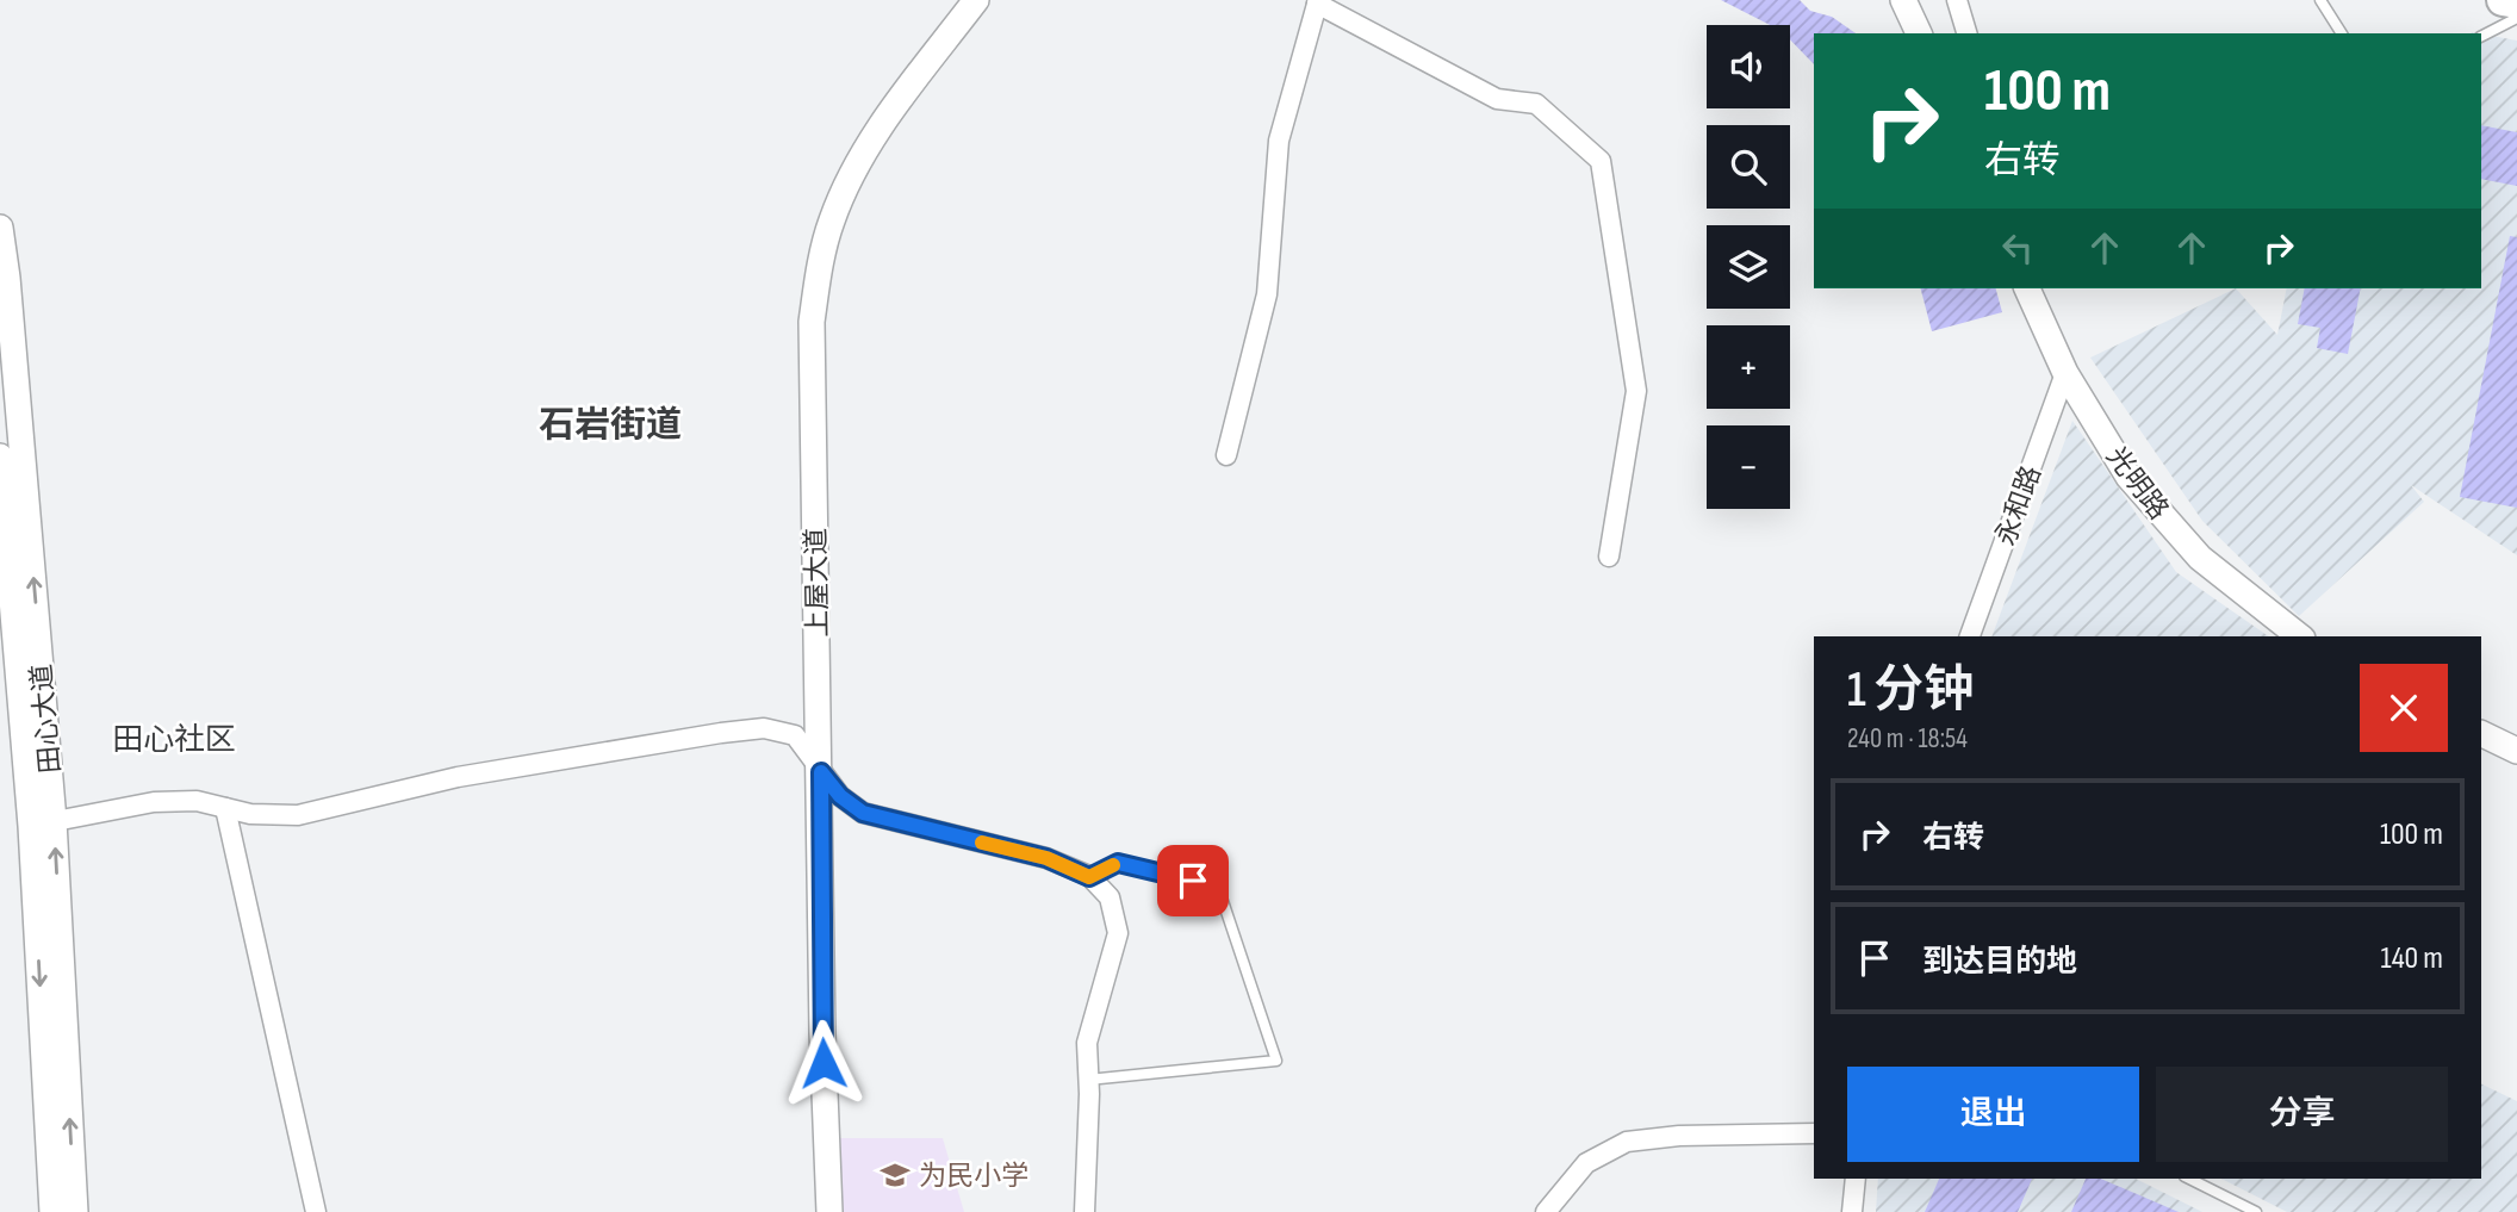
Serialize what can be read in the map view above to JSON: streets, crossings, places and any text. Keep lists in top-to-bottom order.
{
  "streets": {
    "street": [
      "光明路",
      "永和路",
      "上屋大道",
      "田心大道"
    ]
  },
  "crossings": [
    ["光明路", "永和路"]
  ],
  "districts": ["石岩街道", "田心社区"],
  "places": {
    "school or university": ["为民小学"]
  },
  "page": {
    "map_buttons": ["+", "−"],
    "turn": ["100 m", "右转"],
    "heading": ["1 分钟", "240 m · 18:54"],
    "list": [
      {
        "name": "右转",
        "value": "100 m"
      },
      {
        "name": "到达目的地",
        "value": "140 m"
      }
    ],
    "buttons": ["退出", "分享"]
  }
}
